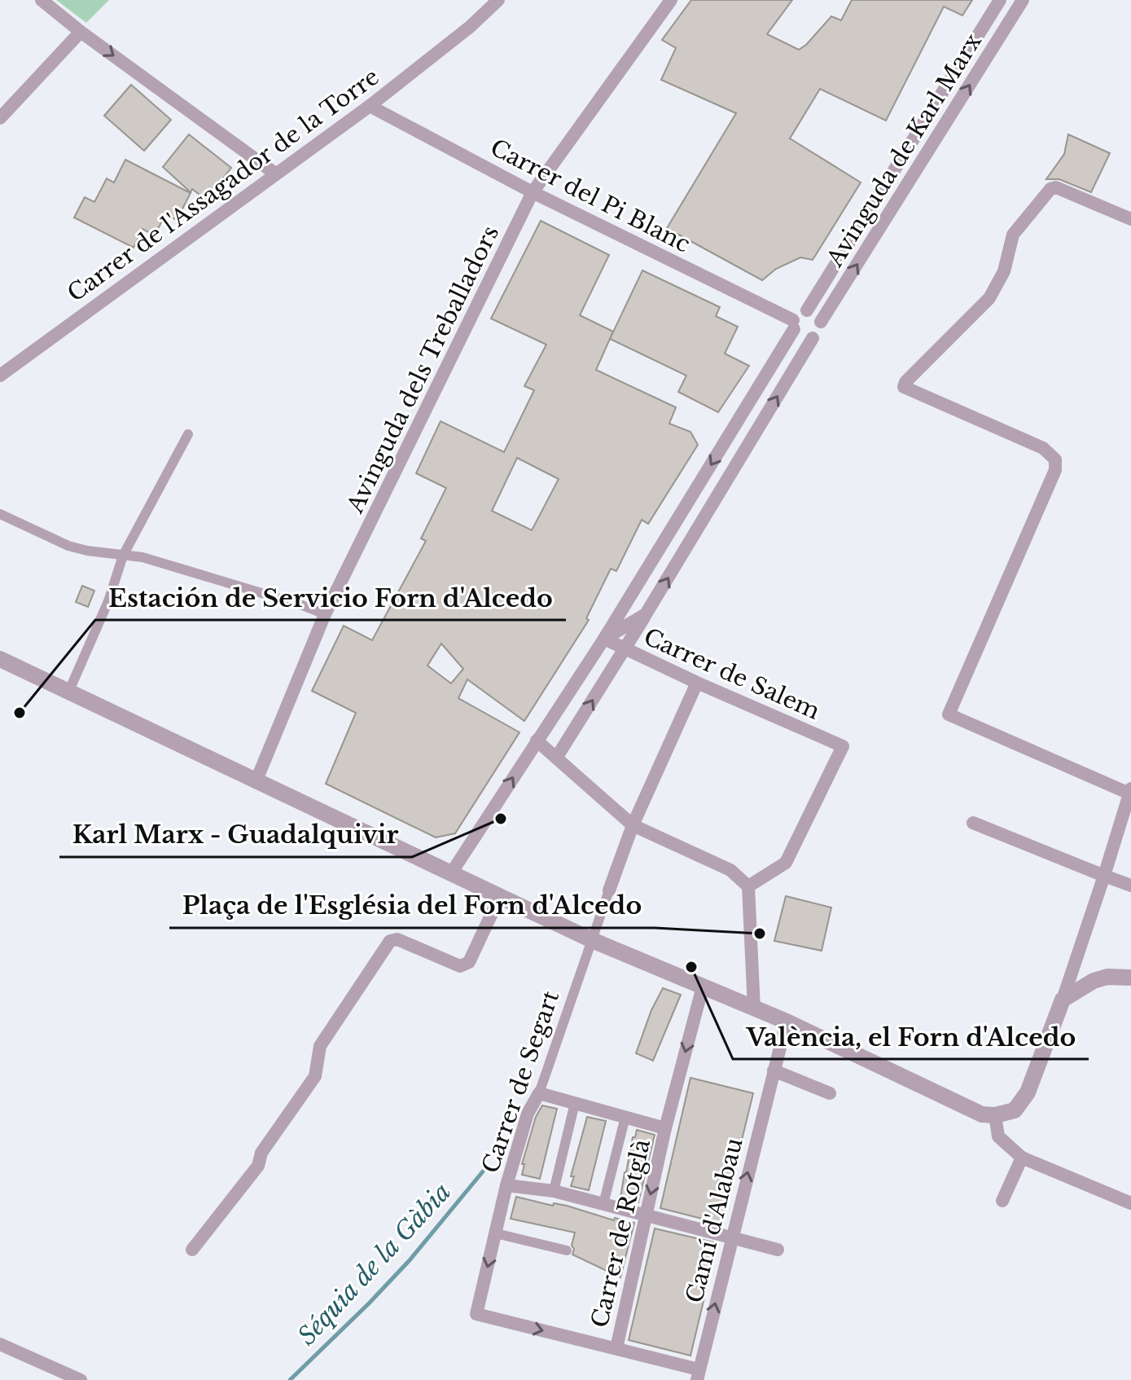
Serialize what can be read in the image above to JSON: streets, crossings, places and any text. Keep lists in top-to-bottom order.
{
  "streets": {
    "street": [
      "Avinguda de Karl Marx",
      "Carrer de l'Assagador de la Torre",
      "Carrer del Pi Blanc",
      "Avinguda dels Treballadors",
      "Carrer de Salem",
      "Carrer de Segart",
      "Camí d'Alabau",
      "Carrer de Rotglà"
    ]
  },
  "crossings": [
    ["Avinguda de Karl Marx", "Carrer del Pi Blanc"],
    ["Carrer de l'Assagador de la Torre", "Carrer del Pi Blanc"],
    ["Carrer del Pi Blanc", "Avinguda dels Treballadors"],
    ["Carrer de Segart", "Carrer de Rotglà"]
  ],
  "one_way": ["Camí d'Alabau"],
  "water": ["Séquia de la Gàbia"],
  "places": [
    "Estación de Servicio Forn d'Alcedo",
    "Karl Marx - Guadalquivir",
    "Plaça de l'Església del Forn d'Alcedo",
    "València, el Forn d'Alcedo"
  ]
}
